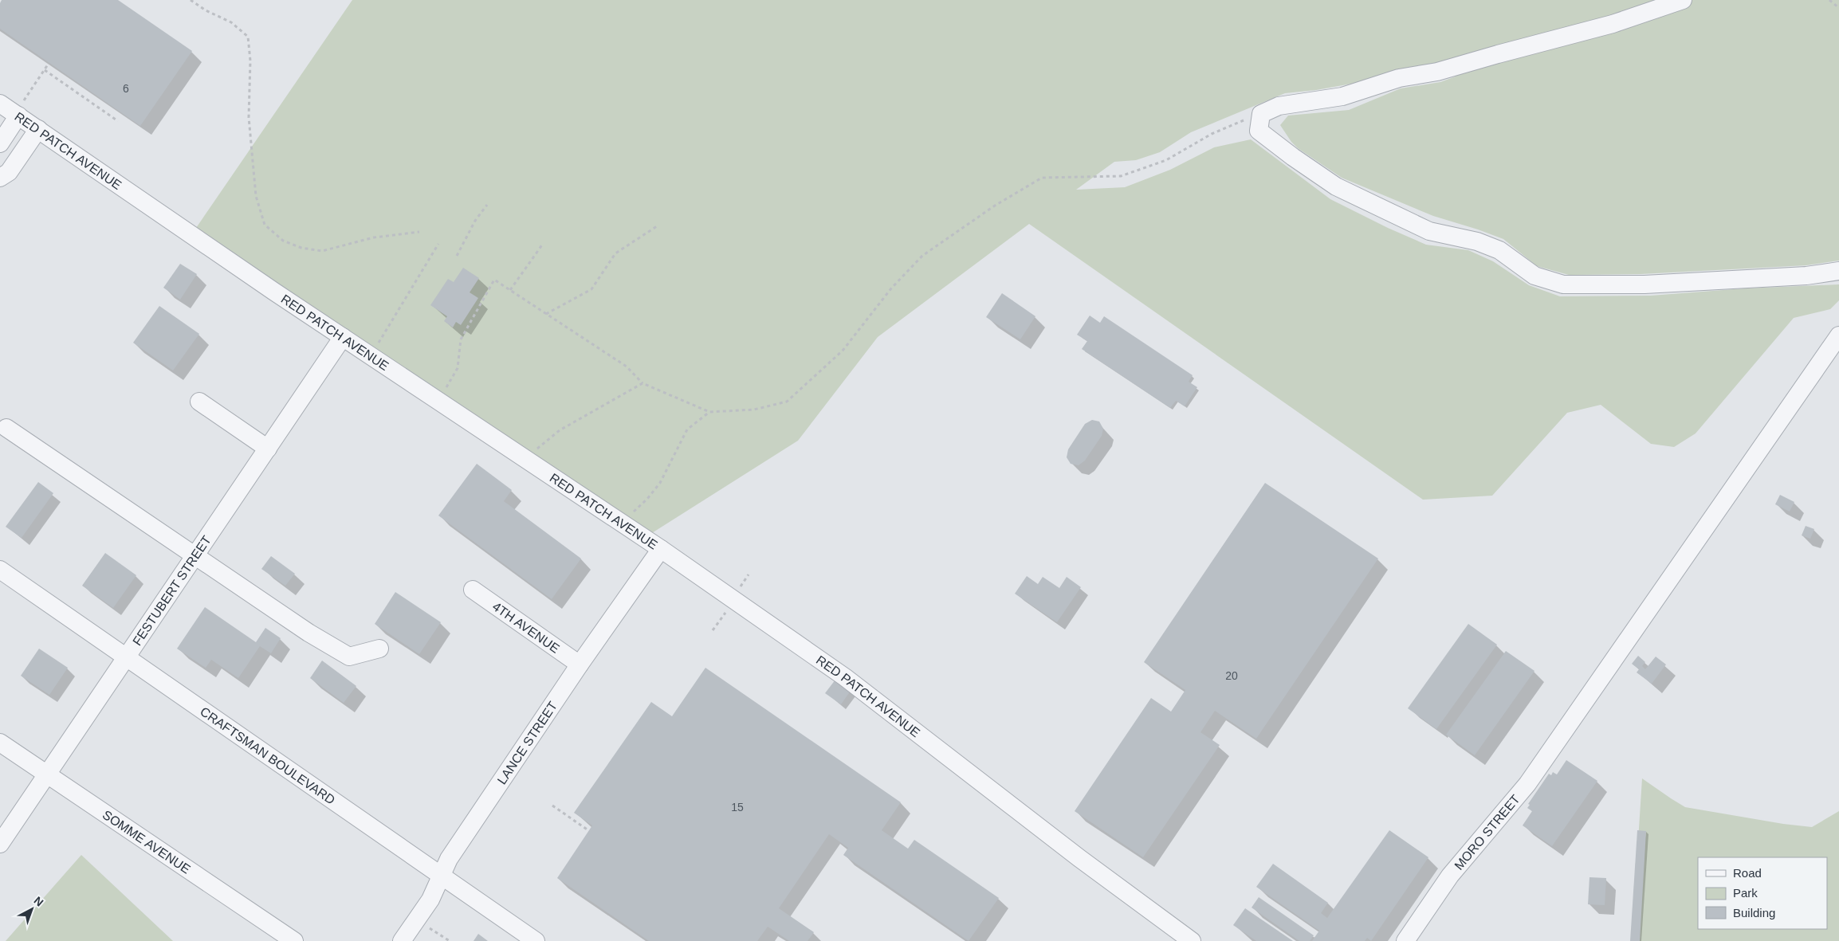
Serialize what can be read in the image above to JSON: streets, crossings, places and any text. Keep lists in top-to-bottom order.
{
  "streets": {
    "street": [
      "RED PATCH AVENUE",
      "FESTUBERT STREET",
      "4TH AVENUE",
      "LANCE STREET",
      "CRAFTSMAN BOULEVARD",
      "MORO STREET",
      "SOMME AVENUE"
    ]
  },
  "crossings": [
    ["RED PATCH AVENUE", "FESTUBERT STREET"],
    ["RED PATCH AVENUE", "LANCE STREET"],
    ["FESTUBERT STREET", "CRAFTSMAN BOULEVARD"],
    ["FESTUBERT STREET", "SOMME AVENUE"],
    ["4TH AVENUE", "LANCE STREET"],
    ["LANCE STREET", "CRAFTSMAN BOULEVARD"]
  ],
  "house_numbers": ["6", "20", "15"],
  "legend": ["Road", "Park", "Building"],
  "north": "top right"
}
